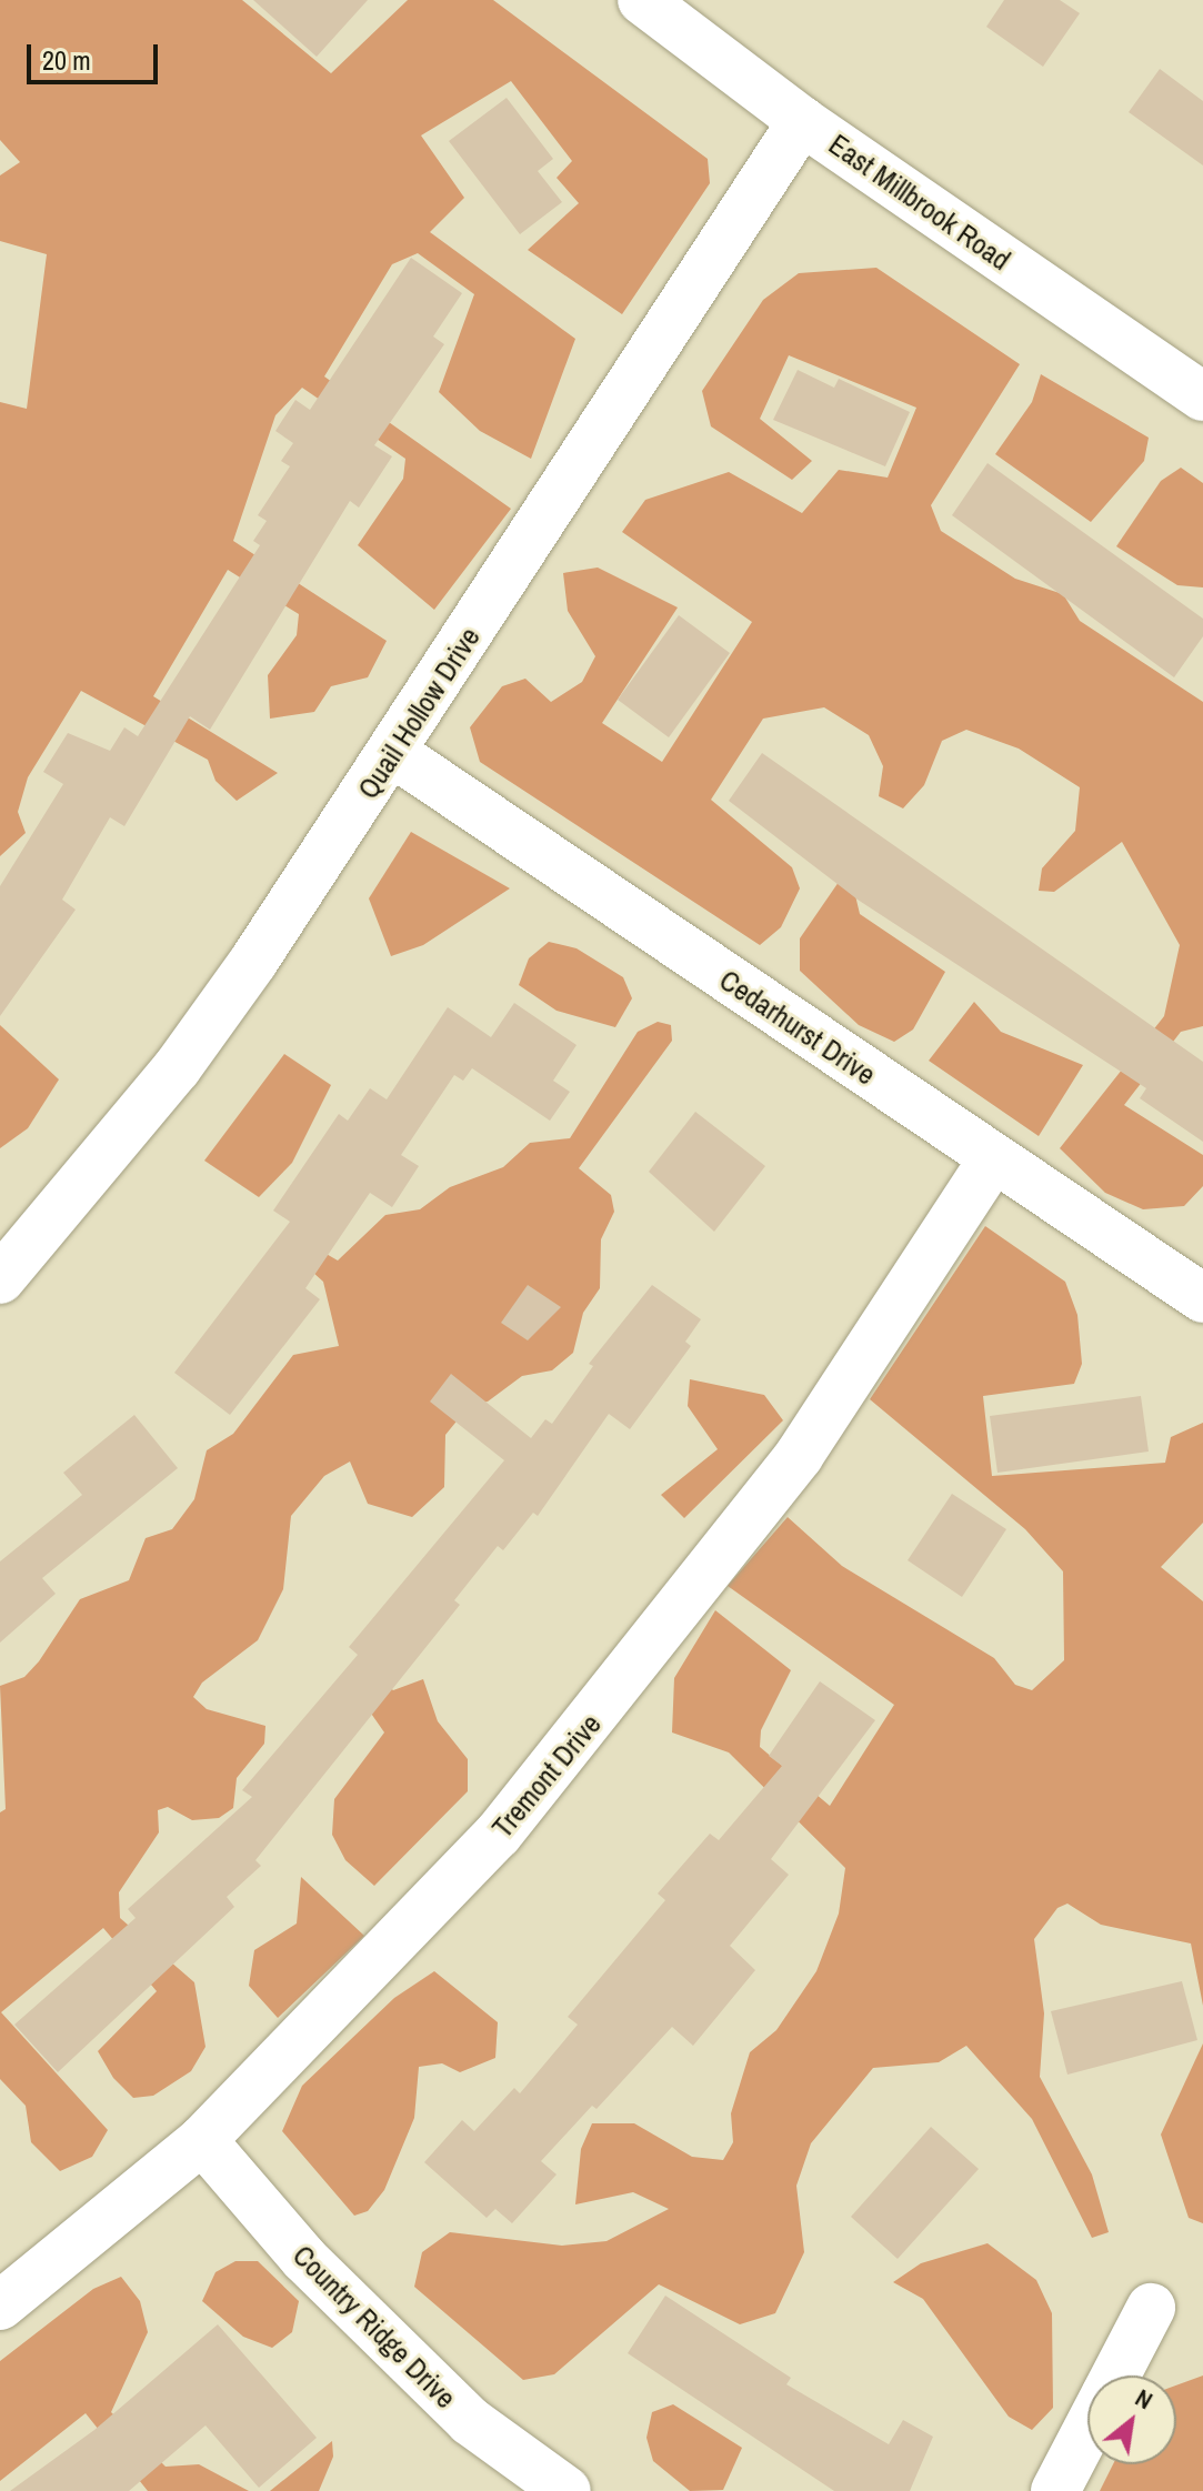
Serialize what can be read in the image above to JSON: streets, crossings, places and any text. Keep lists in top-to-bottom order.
{
  "streets": {
    "street": [
      "East Millbrook Road",
      "Quail Hollow Drive",
      "Cedarhurst Drive",
      "Tremont Drive",
      "Country Ridge Drive"
    ]
  },
  "crossings": [
    ["East Millbrook Road", "Quail Hollow Drive"],
    ["Quail Hollow Drive", "Cedarhurst Drive"],
    ["Cedarhurst Drive", "Tremont Drive"],
    ["Tremont Drive", "Country Ridge Drive"]
  ],
  "scale_bar": "20 m",
  "north": "top right"
}
